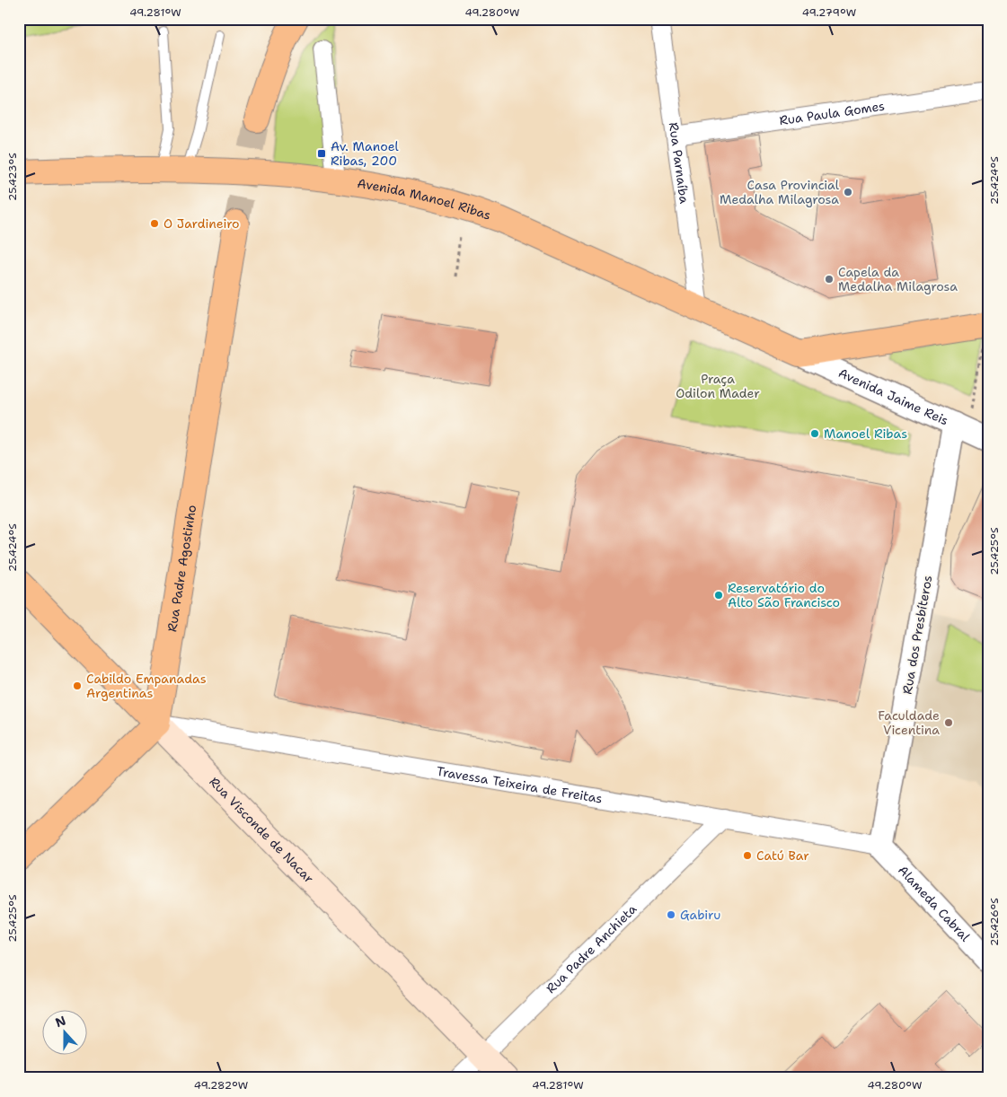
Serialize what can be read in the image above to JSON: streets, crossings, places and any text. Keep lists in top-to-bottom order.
{
  "streets": {
    "main road": ["Avenida Manoel Ribas", "Rua Padre Agostinho", "Rua Visconde de Nacar"],
    "street": [
      "Rua Paula Gomes",
      "Rua Parnaíba",
      "Avenida Jaime Reis",
      "Rua dos Presbíteros",
      "Travessa Teixeira de Freitas",
      "Alameda Cabral",
      "Rua Padre Anchieta"
    ]
  },
  "crossings": [
    ["Rua Paula Gomes", "Rua Parnaíba"],
    ["Rua Parnaíba", "Avenida Manoel Ribas"],
    ["Avenida Manoel Ribas", "Avenida Jaime Reis"],
    ["Avenida Jaime Reis", "Rua dos Presbíteros"],
    ["Rua Padre Agostinho", "Travessa Teixeira de Freitas"],
    ["Rua Padre Agostinho", "Rua Visconde de Nacar"],
    ["Rua dos Presbíteros", "Travessa Teixeira de Freitas"],
    ["Rua dos Presbíteros", "Alameda Cabral"],
    ["Travessa Teixeira de Freitas", "Rua Visconde de Nacar"],
    ["Travessa Teixeira de Freitas", "Alameda Cabral"],
    ["Travessa Teixeira de Freitas", "Rua Padre Anchieta"],
    ["Rua Visconde de Nacar", "Rua Padre Anchieta"]
  ],
  "parks": ["Praça Odilon Mader"],
  "places": {
    "transit": ["Av. Manoel Ribas, 200"],
    "other": [
      "Casa Provincial Medalha Milagrosa",
      "O Jardineiro",
      "Capela da Medalha Milagrosa",
      "Manoel Ribas",
      "Reservatório do Alto São Francisco",
      "Cabildo Empanadas Argentinas",
      "Faculdade Vicentina",
      "Catú Bar",
      "Gabiru"
    ]
  },
  "north": "top",
  "coordinates": [
    "49.281°W",
    "49.280°W",
    "49.279°W",
    "25.423°S",
    "25.424°S",
    "25.425°S",
    "25.426°S",
    "49.282°W"
  ]
}
